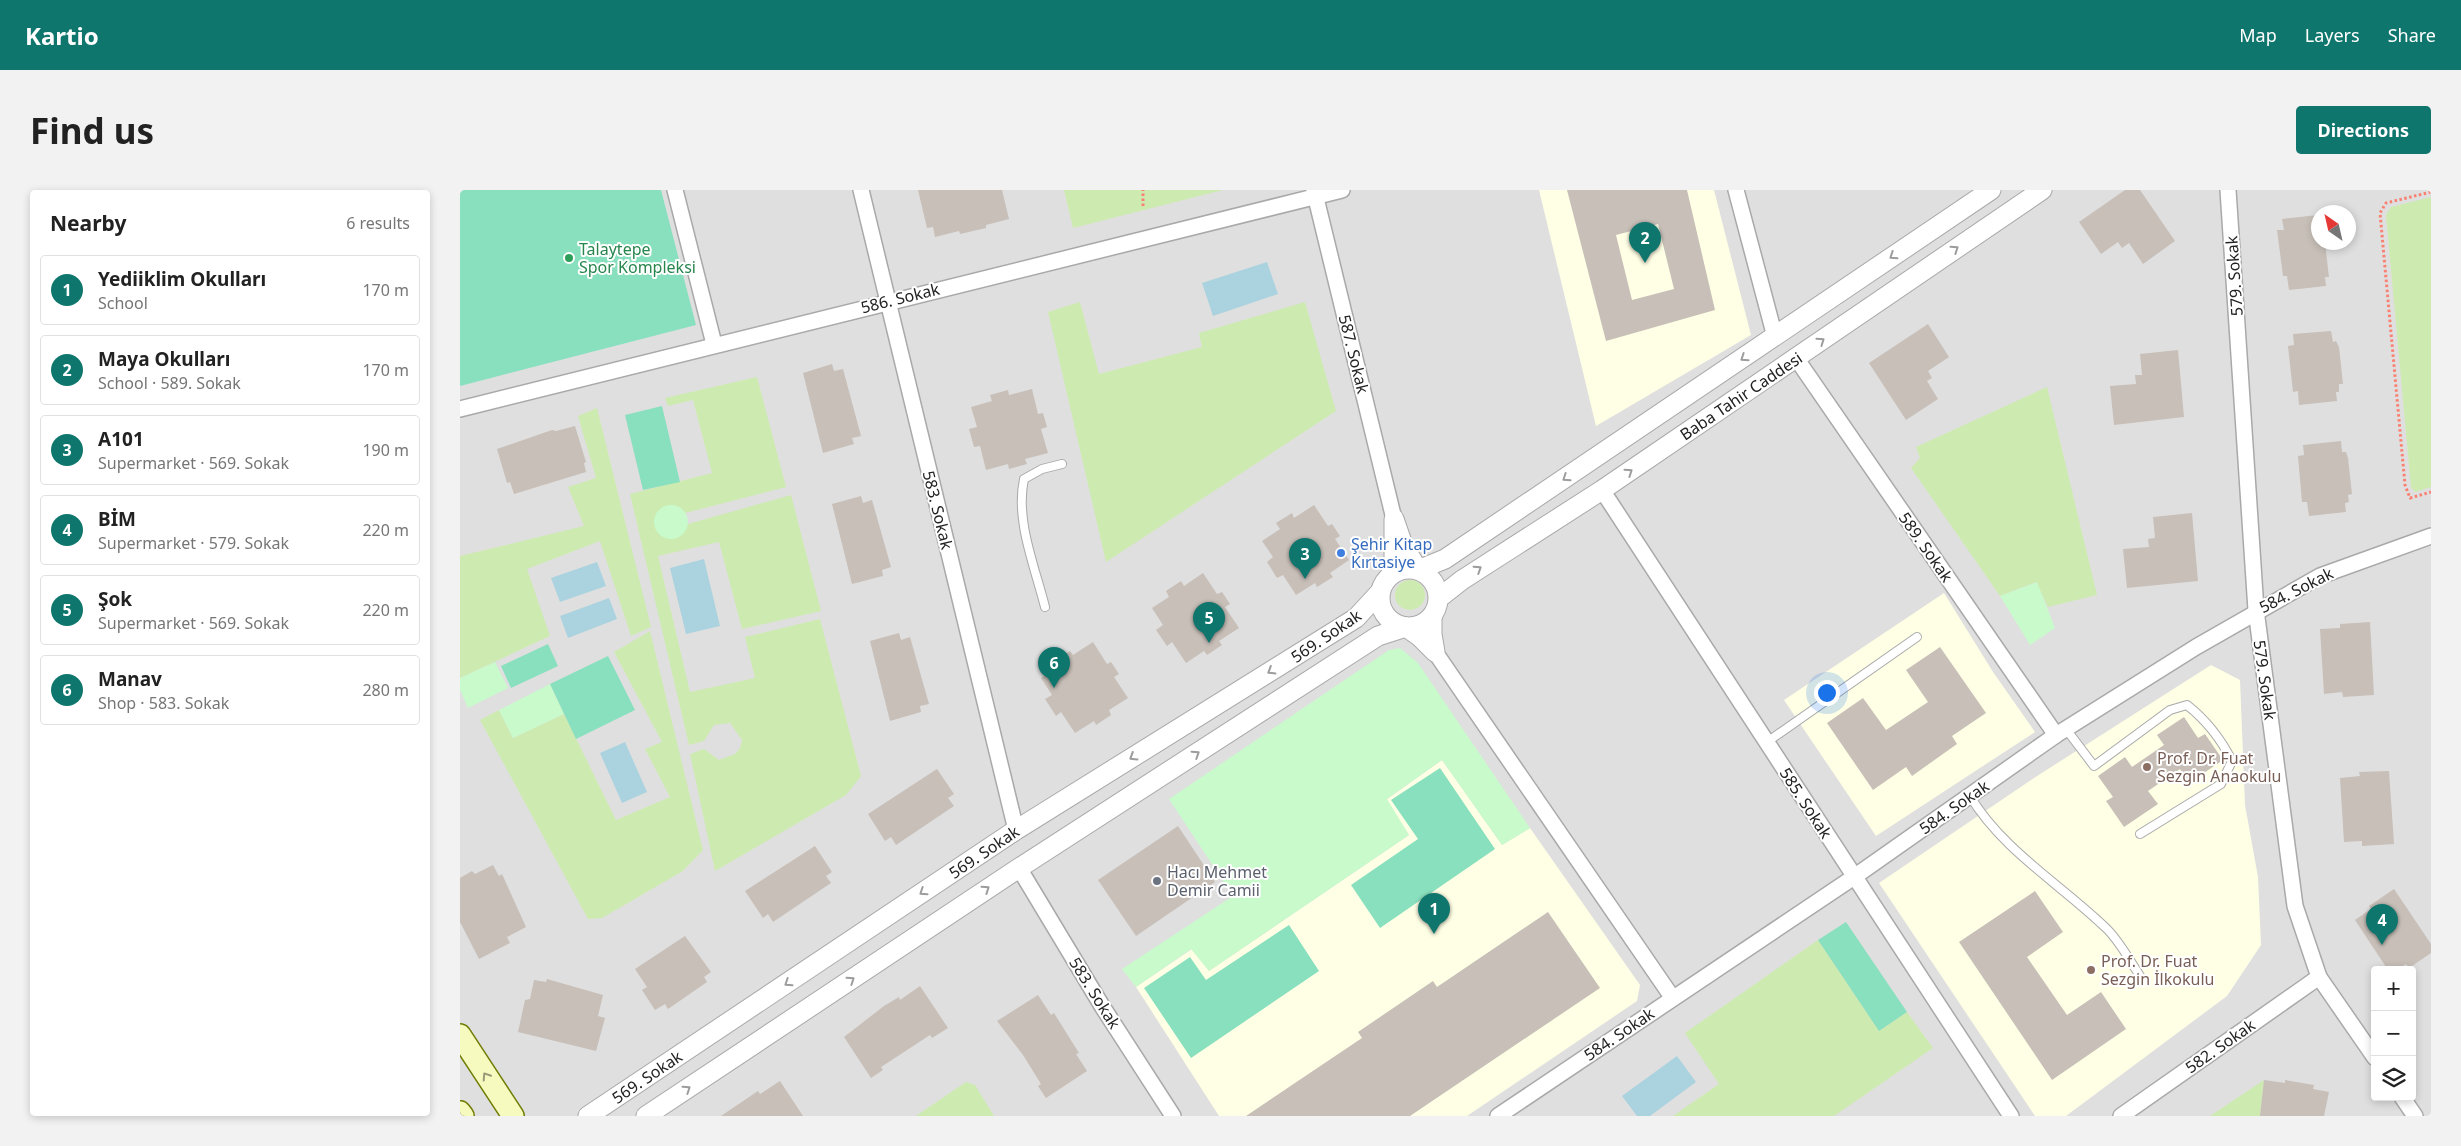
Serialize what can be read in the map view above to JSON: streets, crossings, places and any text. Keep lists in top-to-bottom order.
{
  "streets": {
    "street": [
      "579. Sokak",
      "586. Sokak",
      "587. Sokak",
      "Baba Tahir Caddesi",
      "583. Sokak",
      "589. Sokak",
      "584. Sokak",
      "569. Sokak",
      "585. Sokak",
      "582. Sokak"
    ]
  },
  "crossings": [
    ["579. Sokak", "584. Sokak"],
    ["579. Sokak", "582. Sokak"],
    ["586. Sokak", "587. Sokak"],
    ["586. Sokak", "583. Sokak"],
    ["Baba Tahir Caddesi", "589. Sokak"],
    ["Baba Tahir Caddesi", "569. Sokak"],
    ["Baba Tahir Caddesi", "585. Sokak"],
    ["583. Sokak", "569. Sokak"],
    ["589. Sokak", "584. Sokak"],
    ["584. Sokak", "585. Sokak"]
  ],
  "places": [
    "Talaytepe Spor Kompleksi",
    "Şehir Kitap Kırtasiye",
    "Prof. Dr. Fuat Sezgin Anaokulu",
    "Hacı Mehmet Demir Camii",
    "Prof. Dr. Fuat Sezgin İlkokulu"
  ],
  "north": "top left",
  "page": {
    "header": "Kartio",
    "nav": ["Map", "Layers", "Share"],
    "buttons": "Directions",
    "title": "Find us",
    "heading": ["Nearby", "6 results"],
    "pins": [
      "2",
      "3",
      "5",
      "6",
      "1",
      "4"
    ],
    "list": [
      {
        "mark": "1",
        "name": "Yediiklim Okulları",
        "note": "School",
        "value": "170 m"
      },
      {
        "mark": "2",
        "name": "Maya Okulları",
        "note": "School · 589. Sokak",
        "value": "170 m"
      },
      {
        "mark": "3",
        "name": "A101",
        "note": "Supermarket · 569. Sokak",
        "value": "190 m"
      },
      {
        "mark": "4",
        "name": "BİM",
        "note": "Supermarket · 579. Sokak",
        "value": "220 m"
      },
      {
        "mark": "5",
        "name": "Şok",
        "note": "Supermarket · 569. Sokak",
        "value": "220 m"
      },
      {
        "mark": "6",
        "name": "Manav",
        "note": "Shop · 583. Sokak",
        "value": "280 m"
      }
    ],
    "map_buttons": ["+", "−"]
  }
}
